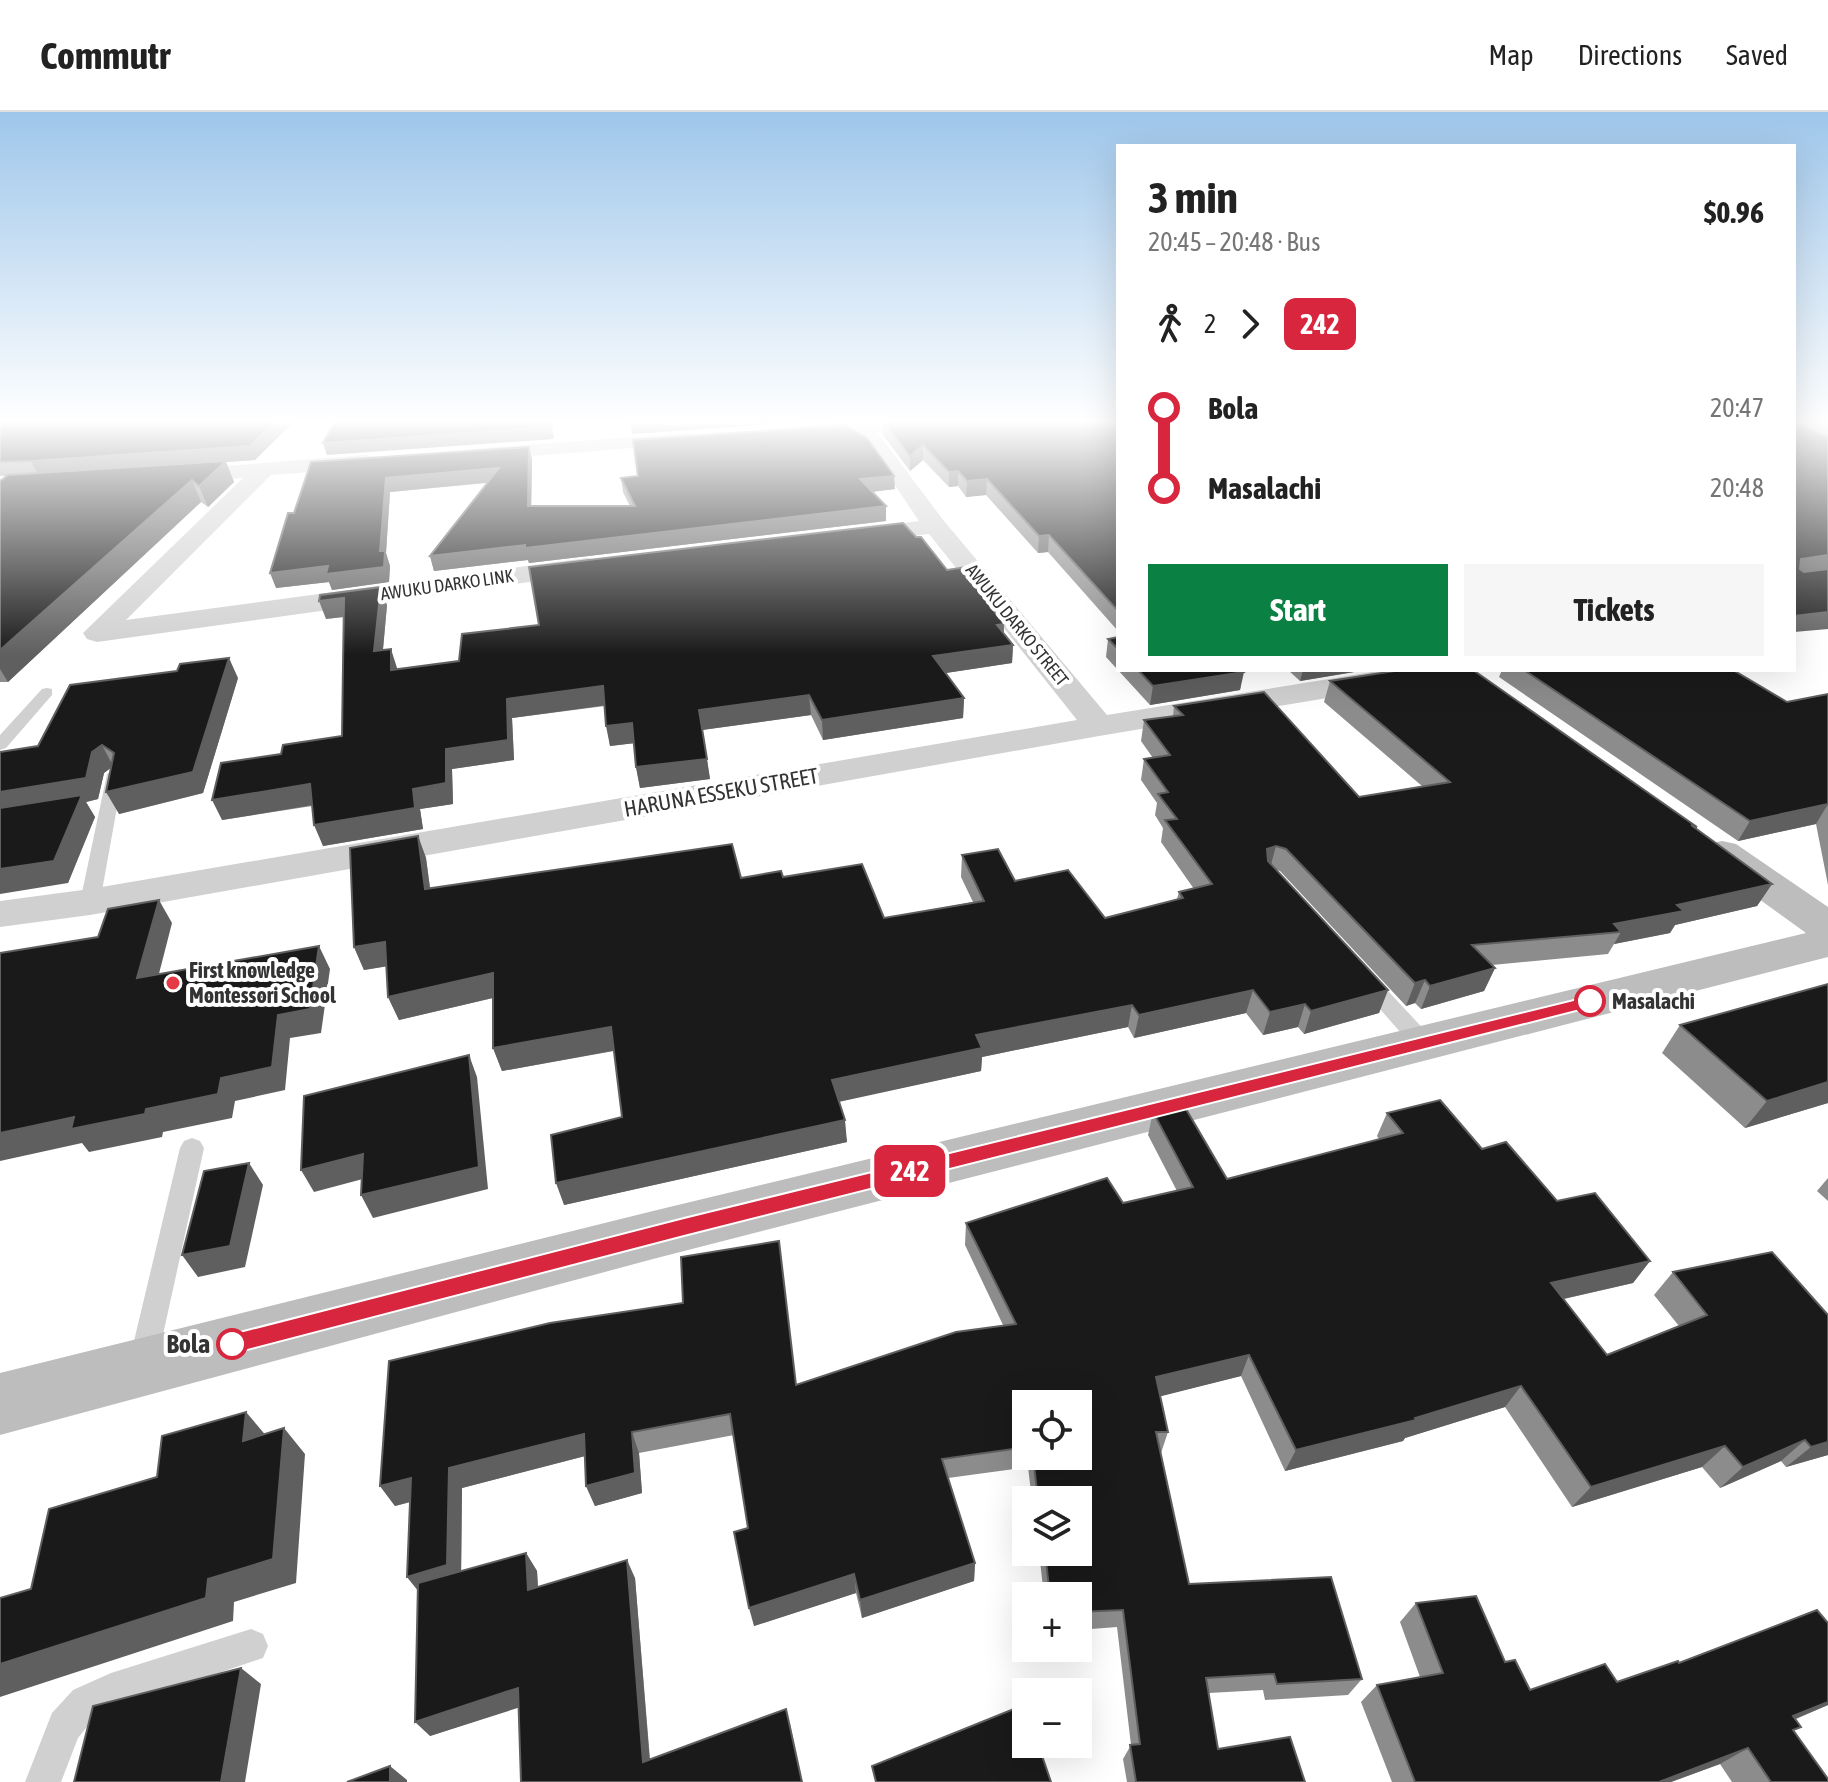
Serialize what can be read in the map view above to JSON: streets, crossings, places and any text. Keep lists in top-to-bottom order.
{
  "streets": {
    "street": ["AWUKU DARKO LINK", "AWUKU DARKO STREET", "HARUNA ESSEKU STREET"]
  },
  "crossings": [
    ["AWUKU DARKO STREET", "HARUNA ESSEKU STREET"]
  ],
  "places": ["First knowledge Montessori School", "Masalachi", "Bola"],
  "lines": ["bus line 242"],
  "page": {
    "header": "Commutr",
    "nav": ["Map", "Directions", "Saved"],
    "on_map": "242",
    "heading": ["3 min", "20:45 – 20:48 · Bus", "$0.96"],
    "legs": ["2", "242"],
    "list": [
      {
        "name": "Bola",
        "value": "20:47"
      },
      {
        "name": "Masalachi",
        "value": "20:48"
      }
    ],
    "buttons": ["Start", "Tickets"],
    "map_buttons": ["+", "−"]
  }
}
